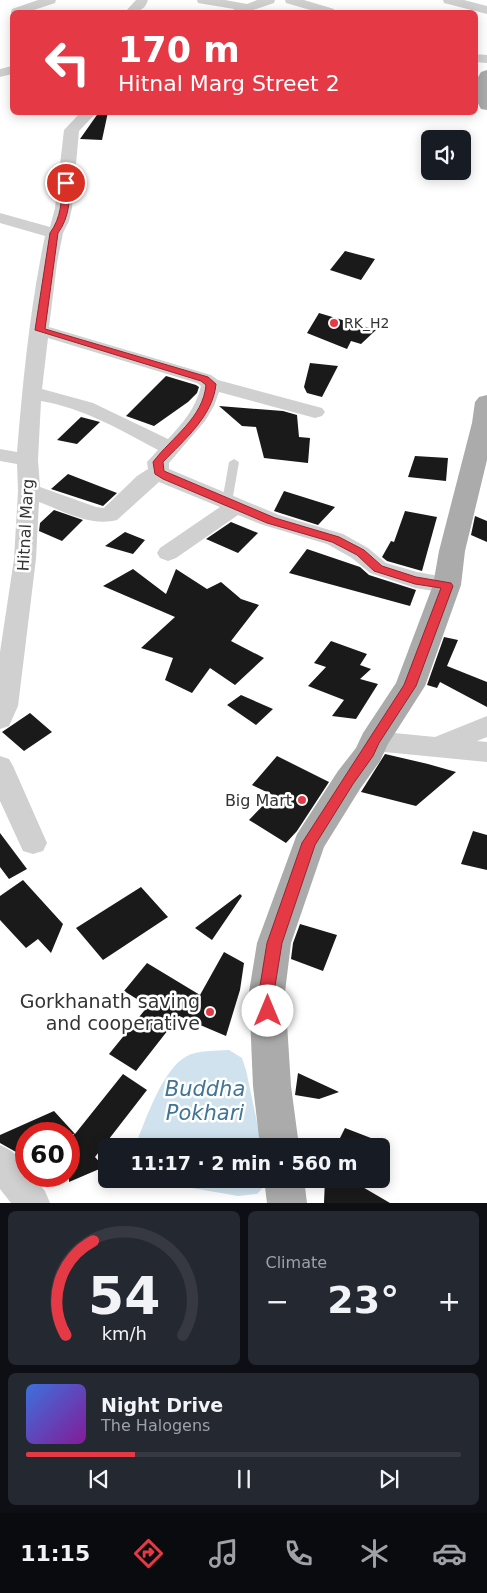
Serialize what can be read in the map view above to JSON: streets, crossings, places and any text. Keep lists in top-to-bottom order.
{
  "streets": {
    "street": ["Hitnal Marg"]
  },
  "water": ["Buddha Pokhari"],
  "places": ["RK_H2", "Big Mart", "Gorkhanath saving and cooperative"],
  "page": {
    "turn": ["170 m", "Hitnal Marg Street 2"],
    "limit": "60",
    "trip": "11:17 · 2 min · 560 m",
    "tile": "Climate",
    "heat": ["−", "23°", "+"],
    "song": ["Night Drive", "The Halogens"],
    "tabs": "11:15",
    "gauge": ["54", "km/h"]
  }
}
